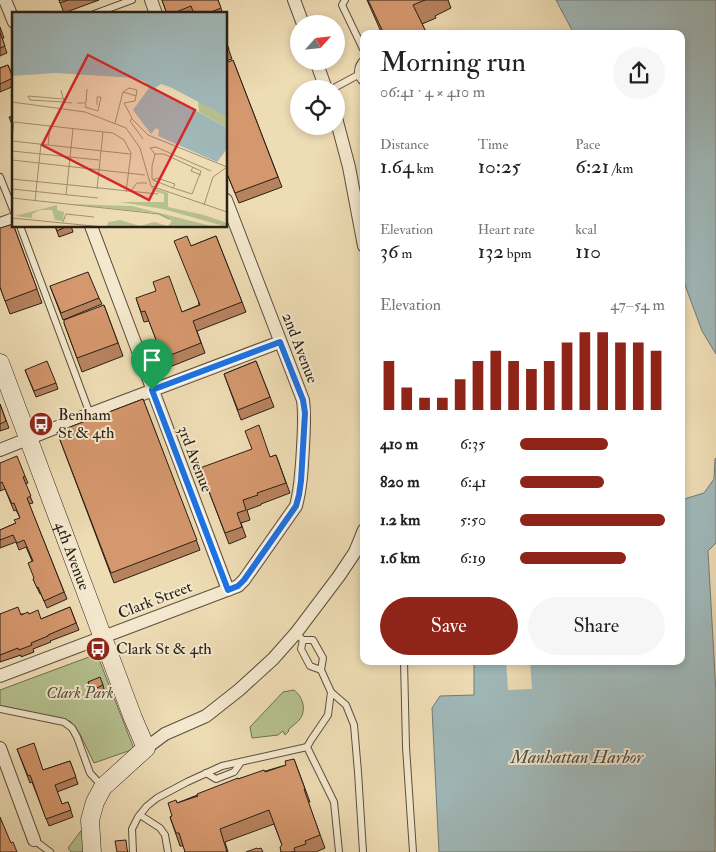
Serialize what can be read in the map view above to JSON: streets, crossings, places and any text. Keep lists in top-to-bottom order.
{
  "streets": {
    "street": [
      "2nd Avenue",
      "3rd Avenue",
      "4th Avenue",
      "Clark Street"
    ]
  },
  "crossings": [
    ["2nd Avenue", "Clark Street"],
    ["3rd Avenue", "Clark Street"],
    ["4th Avenue", "Clark Street"]
  ],
  "water": ["Manhattan Harbor"],
  "parks": ["Clark Park"],
  "places": {
    "bus stop": ["Benham St & 4th", "Clark St & 4th"]
  },
  "north": "top right",
  "page": {
    "heading": ["Morning run", "06:41 · 4 × 410 m"],
    "stats": [
      ["Distance", "1.64 km"],
      ["Time", "10:25"],
      ["Pace", "6:21 /km"],
      ["Elevation", "36 m"],
      ["Heart rate", "132 bpm"],
      ["kcal", "110"]
    ],
    "chart": ["Elevation", "47–54 m"],
    "list": [
      {
        "name": "410 m",
        "note": "6:35"
      },
      {
        "name": "820 m",
        "note": "6:41"
      },
      {
        "name": "1.2 km",
        "note": "5:50"
      },
      {
        "name": "1.6 km",
        "note": "6:19"
      }
    ],
    "buttons": ["Save", "Share"]
  }
}
